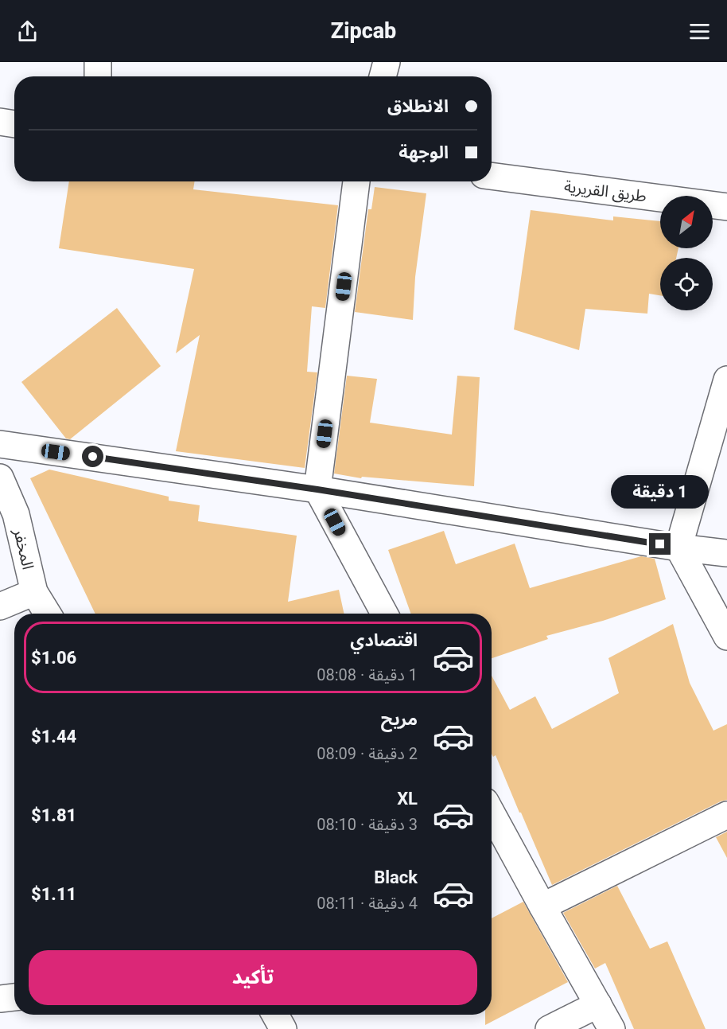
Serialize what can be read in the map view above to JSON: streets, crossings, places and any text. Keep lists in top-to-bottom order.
{
  "streets": {
    "street": ["طريق القريرية", "المخفر"]
  },
  "north": "top right",
  "page": {
    "header": "Zipcab",
    "banner": ["الانطلاق", "الوجهة"],
    "bubble": "1 دقيقة",
    "list": [
      {
        "name": "اقتصادي",
        "note": "1 دقيقة · 08:08",
        "value": "$1.06"
      },
      {
        "name": "مريح",
        "note": "2 دقيقة · 08:09",
        "value": "$1.44"
      },
      {
        "name": "XL",
        "note": "3 دقيقة · 08:10",
        "value": "$1.81"
      },
      {
        "name": "Black",
        "note": "4 دقيقة · 08:11",
        "value": "$1.11"
      }
    ],
    "buttons": "تأكيد"
  }
}
